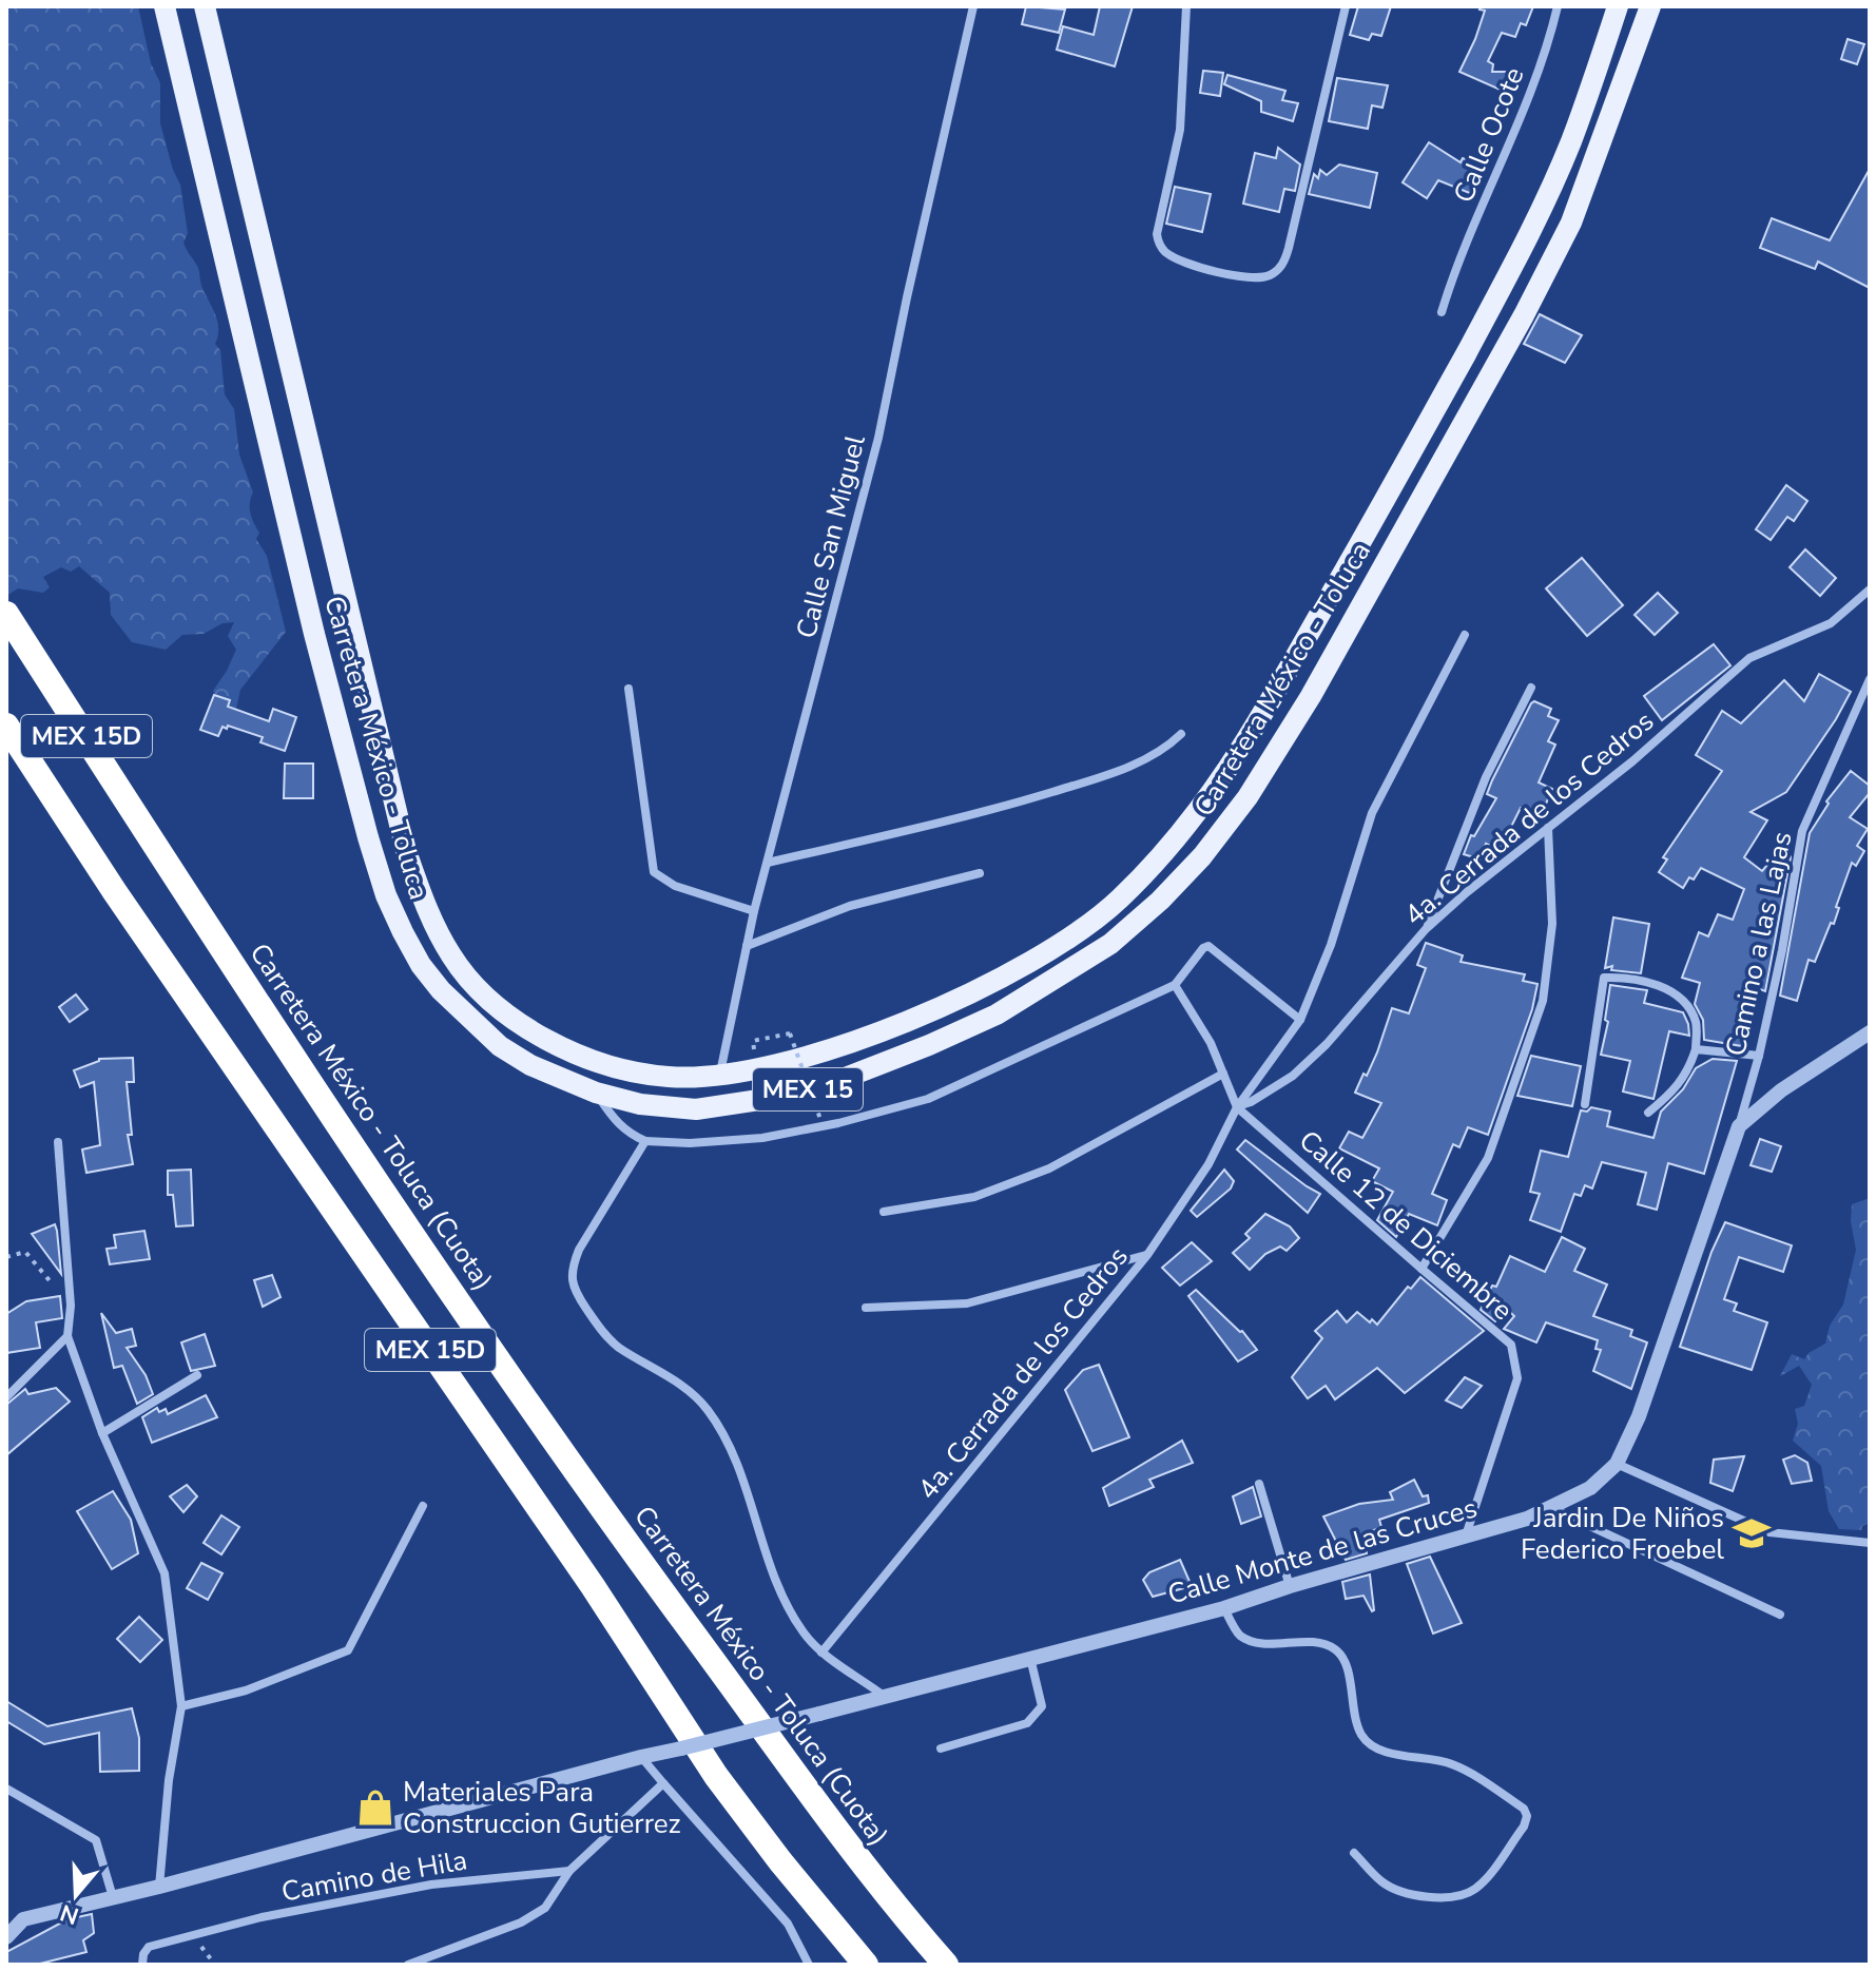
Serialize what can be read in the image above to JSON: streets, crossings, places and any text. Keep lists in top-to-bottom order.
{
  "streets": {
    "highway": ["MEX 15D", "Carretera México - Toluca (Cuota)"],
    "main road": ["Carretera México - Toluca", "MEX 15"],
    "street": [
      "Calle Ocote",
      "Calle San Miguel",
      "4a. Cerrada de los Cedros",
      "Camino a las Lajas",
      "Calle 12 de Diciembre",
      "Calle Monte de las Cruces",
      "Camino de Hila"
    ]
  },
  "crossings": [
    ["Calle San Miguel", "Carretera México - Toluca"],
    ["4a. Cerrada de los Cedros", "Calle 12 de Diciembre"],
    ["Camino a las Lajas", "Calle Monte de las Cruces"],
    ["Calle 12 de Diciembre", "Calle Monte de las Cruces"]
  ],
  "places": {
    "school or university": ["Jardin De Niños Federico Froebel"],
    "shop": ["Materiales Para Construccion Gutierrez"]
  },
  "north": "bottom"
}
